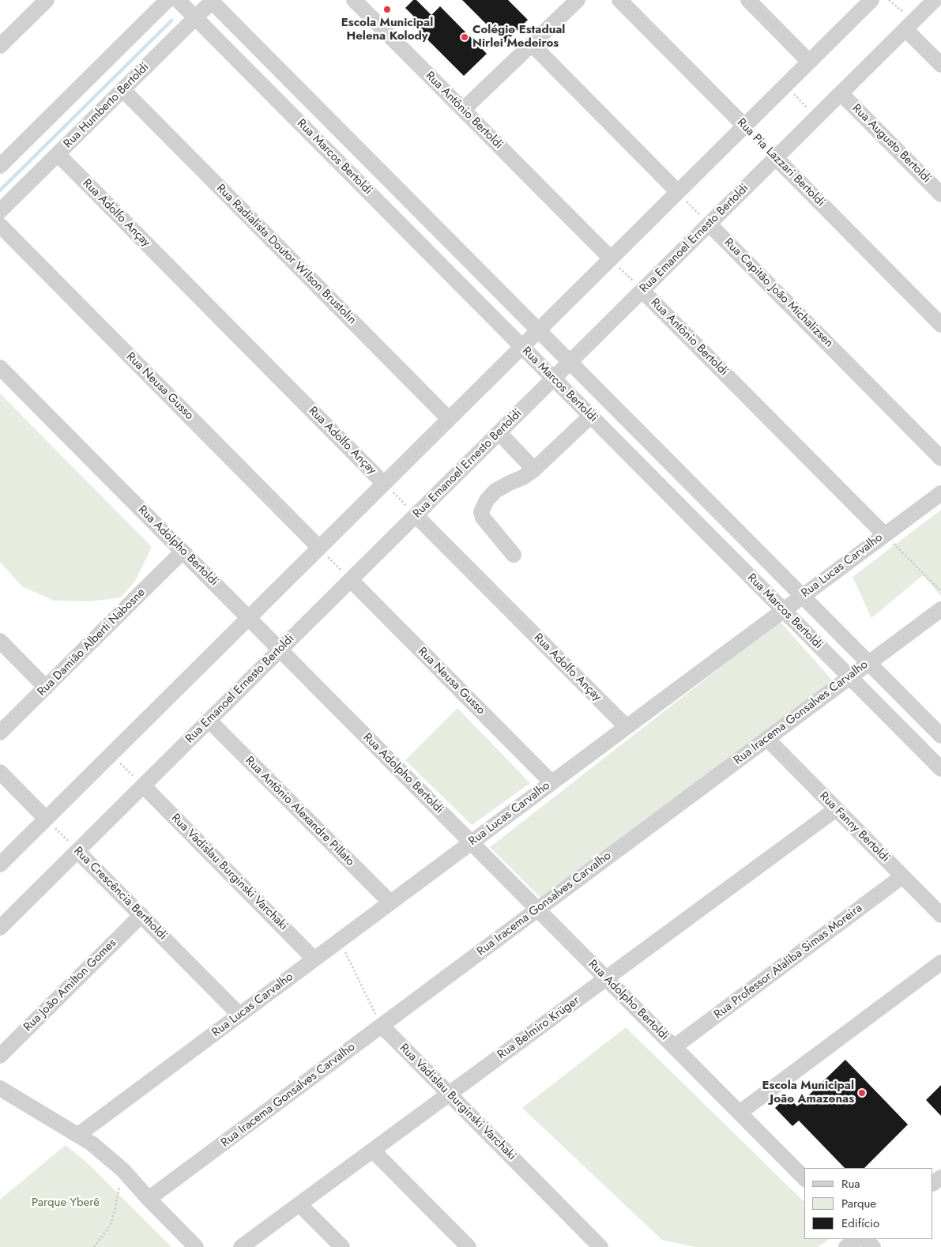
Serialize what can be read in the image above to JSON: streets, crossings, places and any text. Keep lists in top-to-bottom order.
{
  "streets": {
    "street": [
      "Rua Humberto Bertoldi",
      "Rua Antônio Bertoldi",
      "Rua Augusto Bertoldi",
      "Rua Marcos Bertoldi",
      "Rua Pia Lazzari Bertoldi",
      "Rua Adolfo Ançay",
      "Rua Emanoel Ernesto Bertoldi",
      "Rua Radialista Doutor Wilson Brustolin",
      "Rua Capitão João Michalizsen",
      "Rua Neusa Gusso",
      "Rua Adolpho Bertoldi",
      "Rua Lucas Carvalho",
      "Rua Damião Alberti Nabosne",
      "Rua Iracema Gonsalves Carvalho",
      "Rua Antônio Alexandre Pillato",
      "Rua Fanny Bertoldi",
      "Rua Vadislau Burginski Varchaki",
      "Rua Crescência Bertholdi",
      "Rua Professor Ataliba Simas Moreira",
      "Rua João Amilton Gomes",
      "Rua Belmiro Krüger"
    ]
  },
  "crossings": [
    ["Rua Humberto Bertoldi", "Rua Marcos Bertoldi"],
    ["Rua Humberto Bertoldi", "Rua Adolfo Ançay"],
    ["Rua Humberto Bertoldi", "Rua Radialista Doutor Wilson Brustolin"],
    ["Rua Antônio Bertoldi", "Rua Emanoel Ernesto Bertoldi"],
    ["Rua Antônio Bertoldi", "Rua Lucas Carvalho"],
    ["Rua Augusto Bertoldi", "Rua Emanoel Ernesto Bertoldi"],
    ["Rua Marcos Bertoldi", "Rua Emanoel Ernesto Bertoldi"],
    ["Rua Marcos Bertoldi", "Rua Lucas Carvalho"],
    ["Rua Marcos Bertoldi", "Rua Iracema Gonsalves Carvalho"],
    ["Rua Pia Lazzari Bertoldi", "Rua Emanoel Ernesto Bertoldi"],
    ["Rua Adolfo Ançay", "Rua Emanoel Ernesto Bertoldi"],
    ["Rua Adolfo Ançay", "Rua Lucas Carvalho"],
    ["Rua Emanoel Ernesto Bertoldi", "Rua Capitão João Michalizsen"],
    ["Rua Emanoel Ernesto Bertoldi", "Rua Neusa Gusso"],
    ["Rua Emanoel Ernesto Bertoldi", "Rua Adolpho Bertoldi"],
    ["Rua Emanoel Ernesto Bertoldi", "Rua Antônio Alexandre Pillato"],
    ["Rua Emanoel Ernesto Bertoldi", "Rua Vadislau Burginski Varchaki"],
    ["Rua Emanoel Ernesto Bertoldi", "Rua Crescência Bertholdi"],
    ["Rua Neusa Gusso", "Rua Lucas Carvalho"],
    ["Rua Adolpho Bertoldi", "Rua Lucas Carvalho"],
    ["Rua Adolpho Bertoldi", "Rua Damião Alberti Nabosne"],
    ["Rua Adolpho Bertoldi", "Rua Iracema Gonsalves Carvalho"],
    ["Rua Adolpho Bertoldi", "Rua Professor Ataliba Simas Moreira"],
    ["Rua Adolpho Bertoldi", "Rua Belmiro Krüger"],
    ["Rua Lucas Carvalho", "Rua Antônio Alexandre Pillato"],
    ["Rua Lucas Carvalho", "Rua Vadislau Burginski Varchaki"],
    ["Rua Lucas Carvalho", "Rua Crescência Bertholdi"],
    ["Rua Iracema Gonsalves Carvalho", "Rua Fanny Bertoldi"],
    ["Rua Iracema Gonsalves Carvalho", "Rua Vadislau Burginski Varchaki"],
    ["Rua Fanny Bertoldi", "Rua Professor Ataliba Simas Moreira"],
    ["Rua Fanny Bertoldi", "Rua Belmiro Krüger"],
    ["Rua Vadislau Burginski Varchaki", "Rua Belmiro Krüger"],
    ["Rua Crescência Bertholdi", "Rua João Amilton Gomes"]
  ],
  "parks": ["Parque Yberê"],
  "places": ["Escola Municipal Helena Kolody", "Colégio Estadual Nirlei Medeiros", "Escola Municipal João Amazonas"],
  "legend": ["Rua", "Parque", "Edifício"]
}
